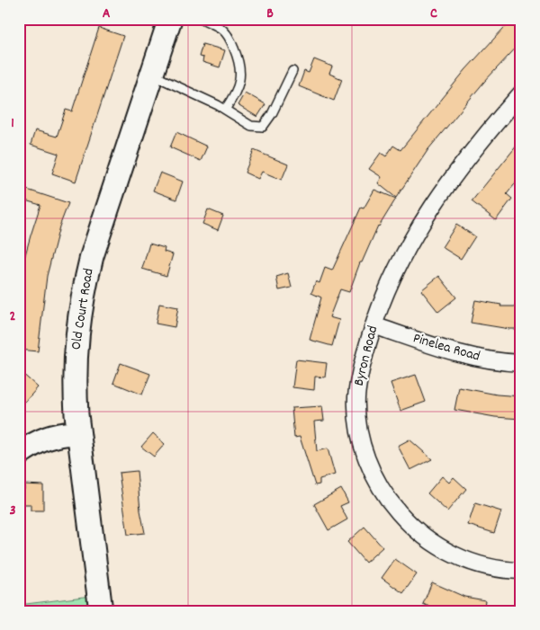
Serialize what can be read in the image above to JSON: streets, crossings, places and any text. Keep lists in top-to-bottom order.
{
  "streets": {
    "main road": ["Old Court Road"],
    "street": ["Pinelea Road", "Byron Road"]
  },
  "crossings": [
    ["Pinelea Road", "Byron Road"]
  ],
  "grid": {
    "columns": ["A", "B", "C"],
    "rows": ["1", "2", "3"]
  }
}
